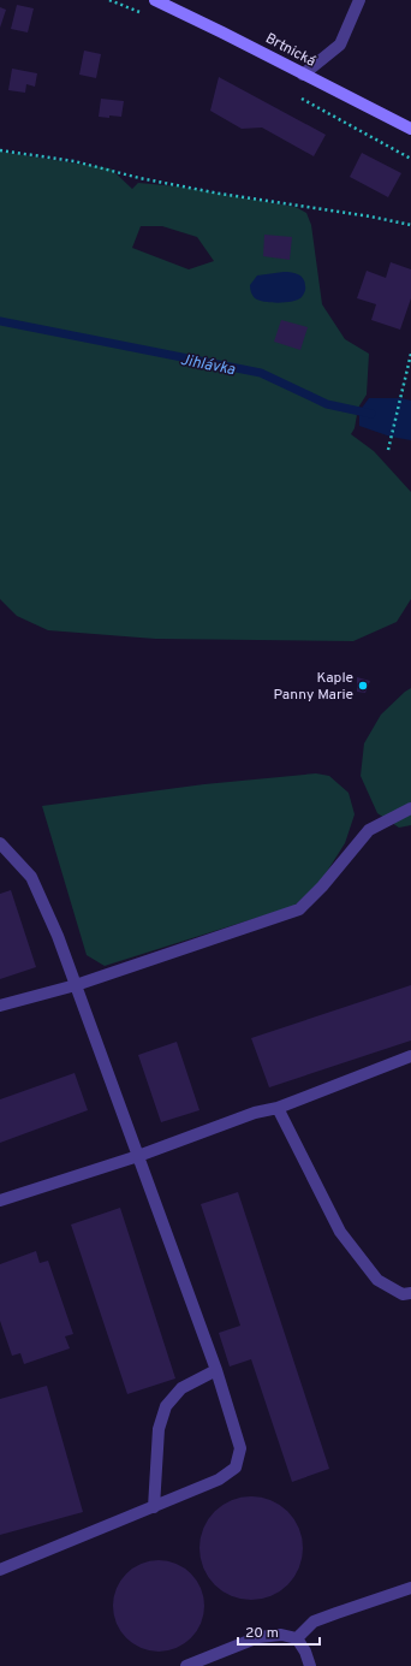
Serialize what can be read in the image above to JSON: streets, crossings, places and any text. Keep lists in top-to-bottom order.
{
  "streets": {
    "main road": ["Brtnická"]
  },
  "water": ["Jihlávka"],
  "places": ["Kaple Panny Marie"],
  "scale_bar": "20 m"
}
